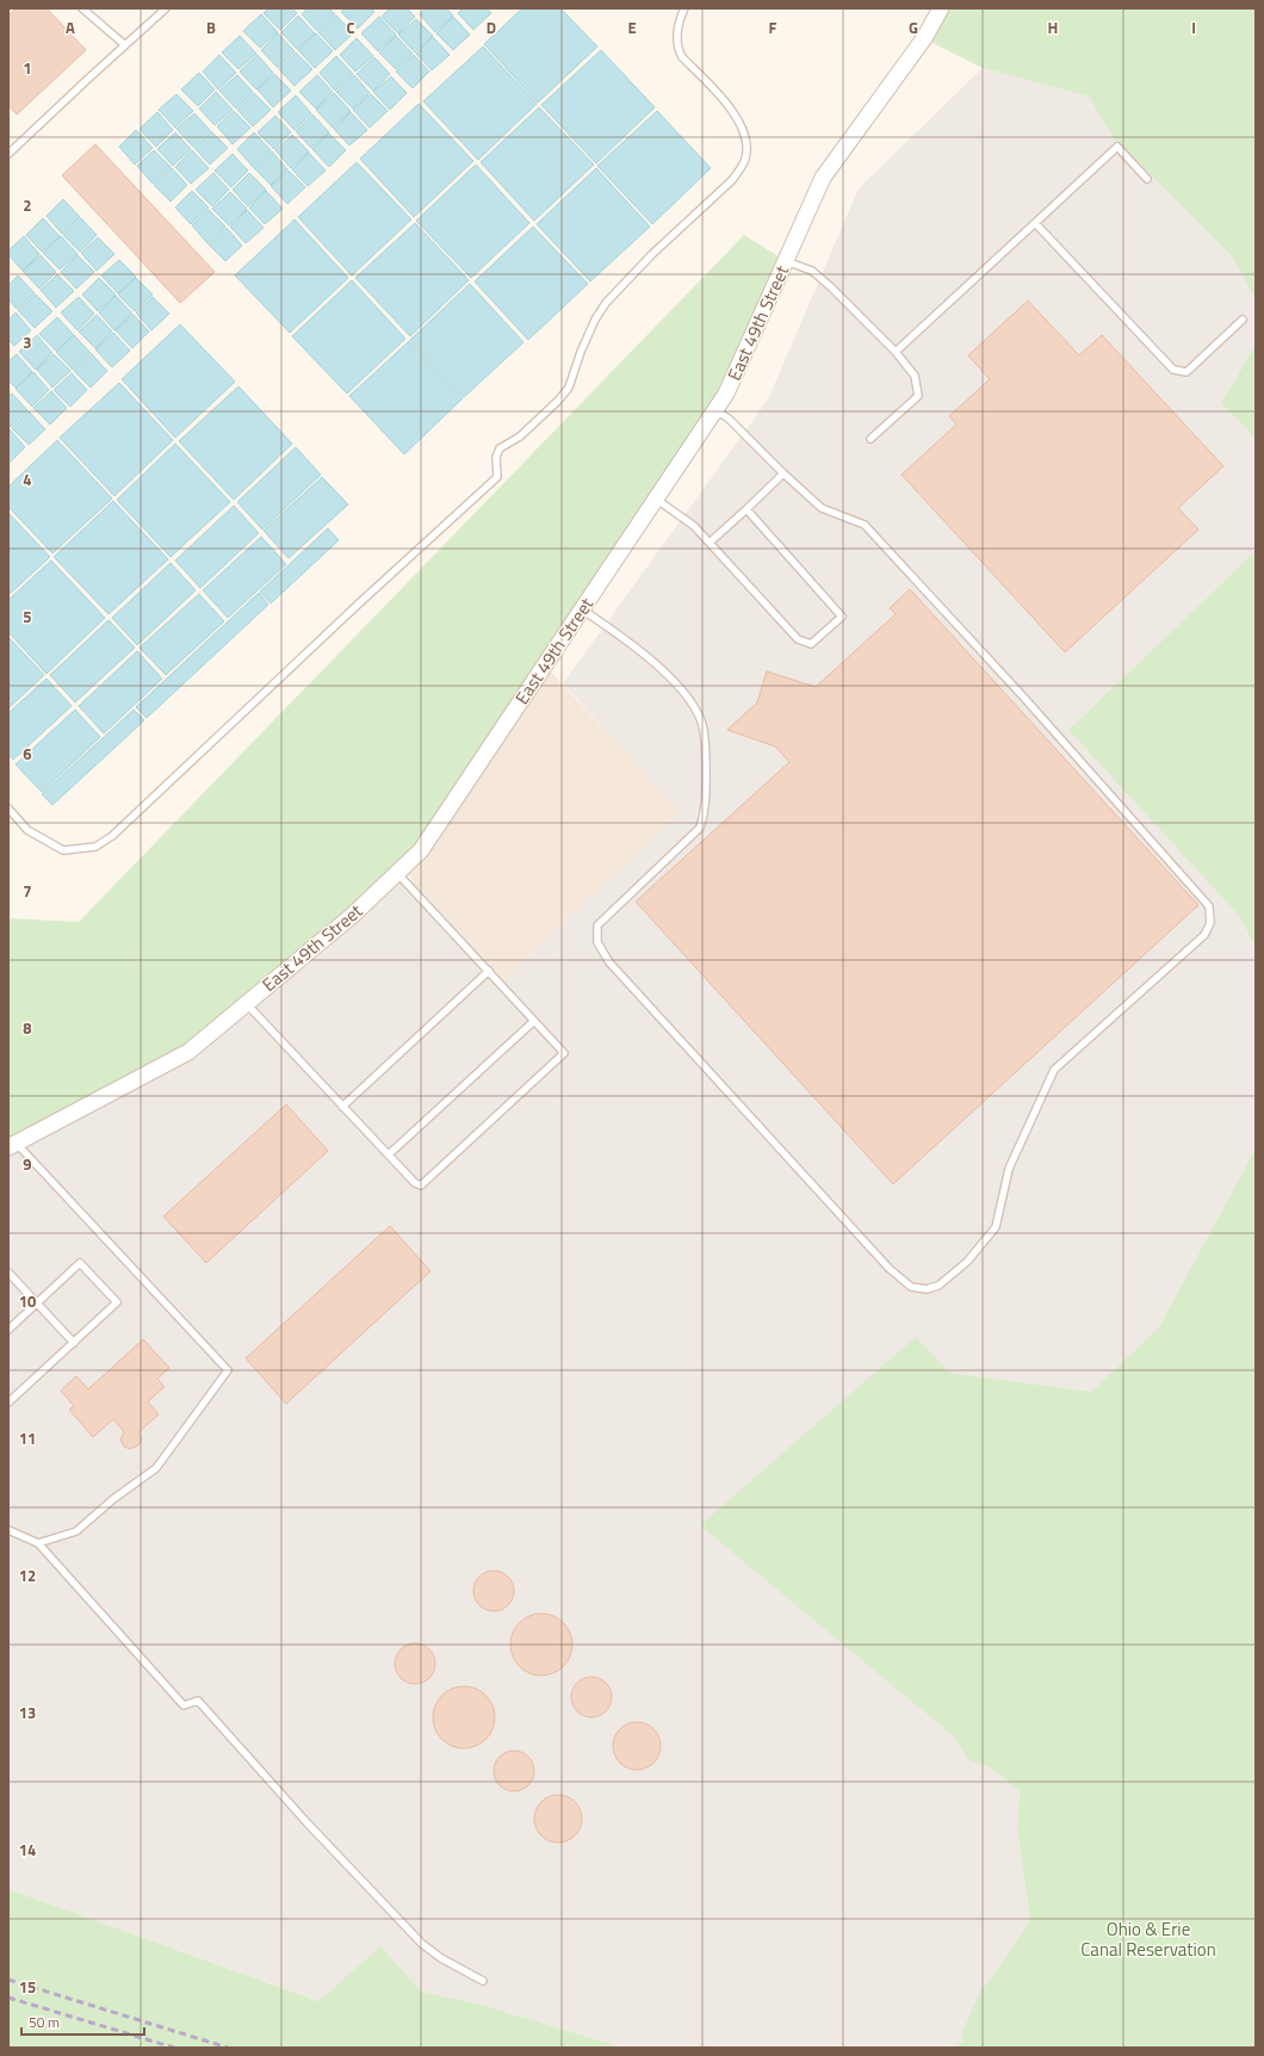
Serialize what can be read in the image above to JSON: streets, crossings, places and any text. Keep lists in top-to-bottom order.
{
  "streets": {
    "street": ["East 49th Street"]
  },
  "parks": ["Ohio & Erie Canal Reservation"],
  "scale_bar": "50 m",
  "grid": {
    "columns": [
      "A",
      "B",
      "C",
      "D",
      "E",
      "F",
      "G",
      "H",
      "I"
    ],
    "rows": [
      "1",
      "2",
      "3",
      "4",
      "5",
      "6",
      "7",
      "8",
      "9",
      "10",
      "11",
      "12",
      "13",
      "14",
      "15"
    ]
  }
}
